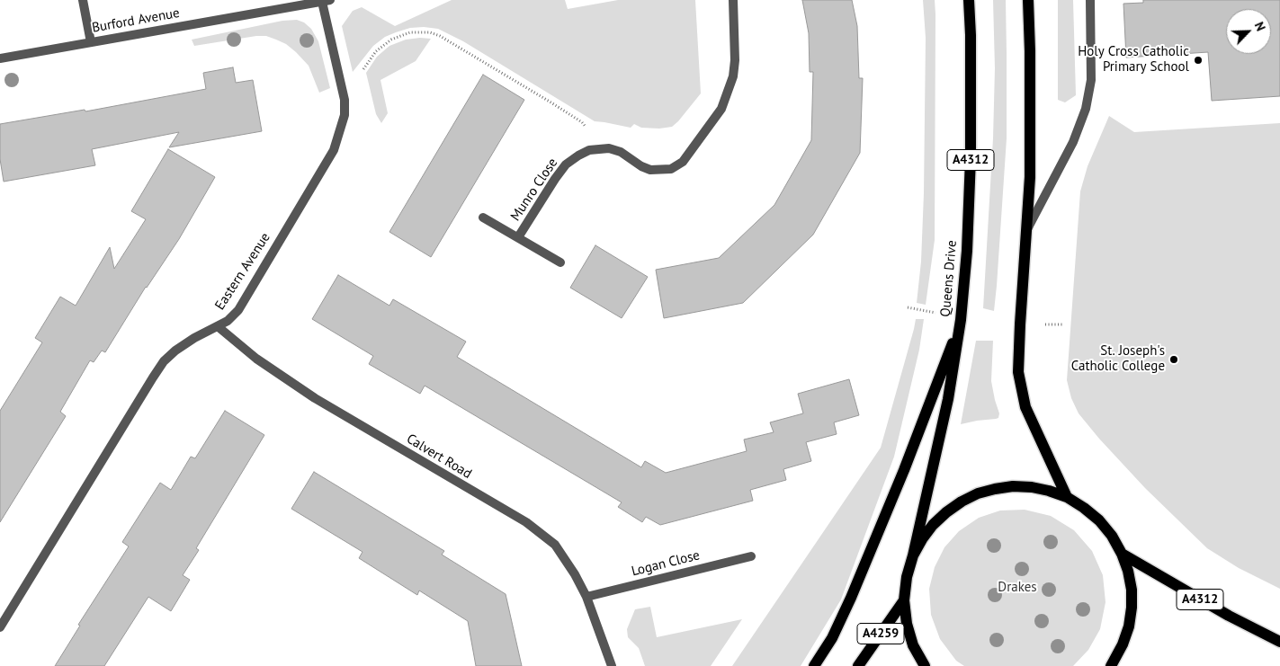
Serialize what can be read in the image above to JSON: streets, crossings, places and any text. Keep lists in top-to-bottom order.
{
  "streets": {
    "main road": ["A4312", "Queens Drive", "A4259"],
    "street": [
      "Burford Avenue",
      "Munro Close",
      "Eastern Avenue",
      "Calvert Road",
      "Logan Close"
    ]
  },
  "crossings": [
    ["Burford Avenue", "Eastern Avenue"],
    ["Eastern Avenue", "Calvert Road"],
    ["Calvert Road", "Logan Close"]
  ],
  "parks": ["Drakes"],
  "places": ["Holy Cross Catholic Primary School", "St. Joseph's Catholic College"],
  "north": "top right"
}
